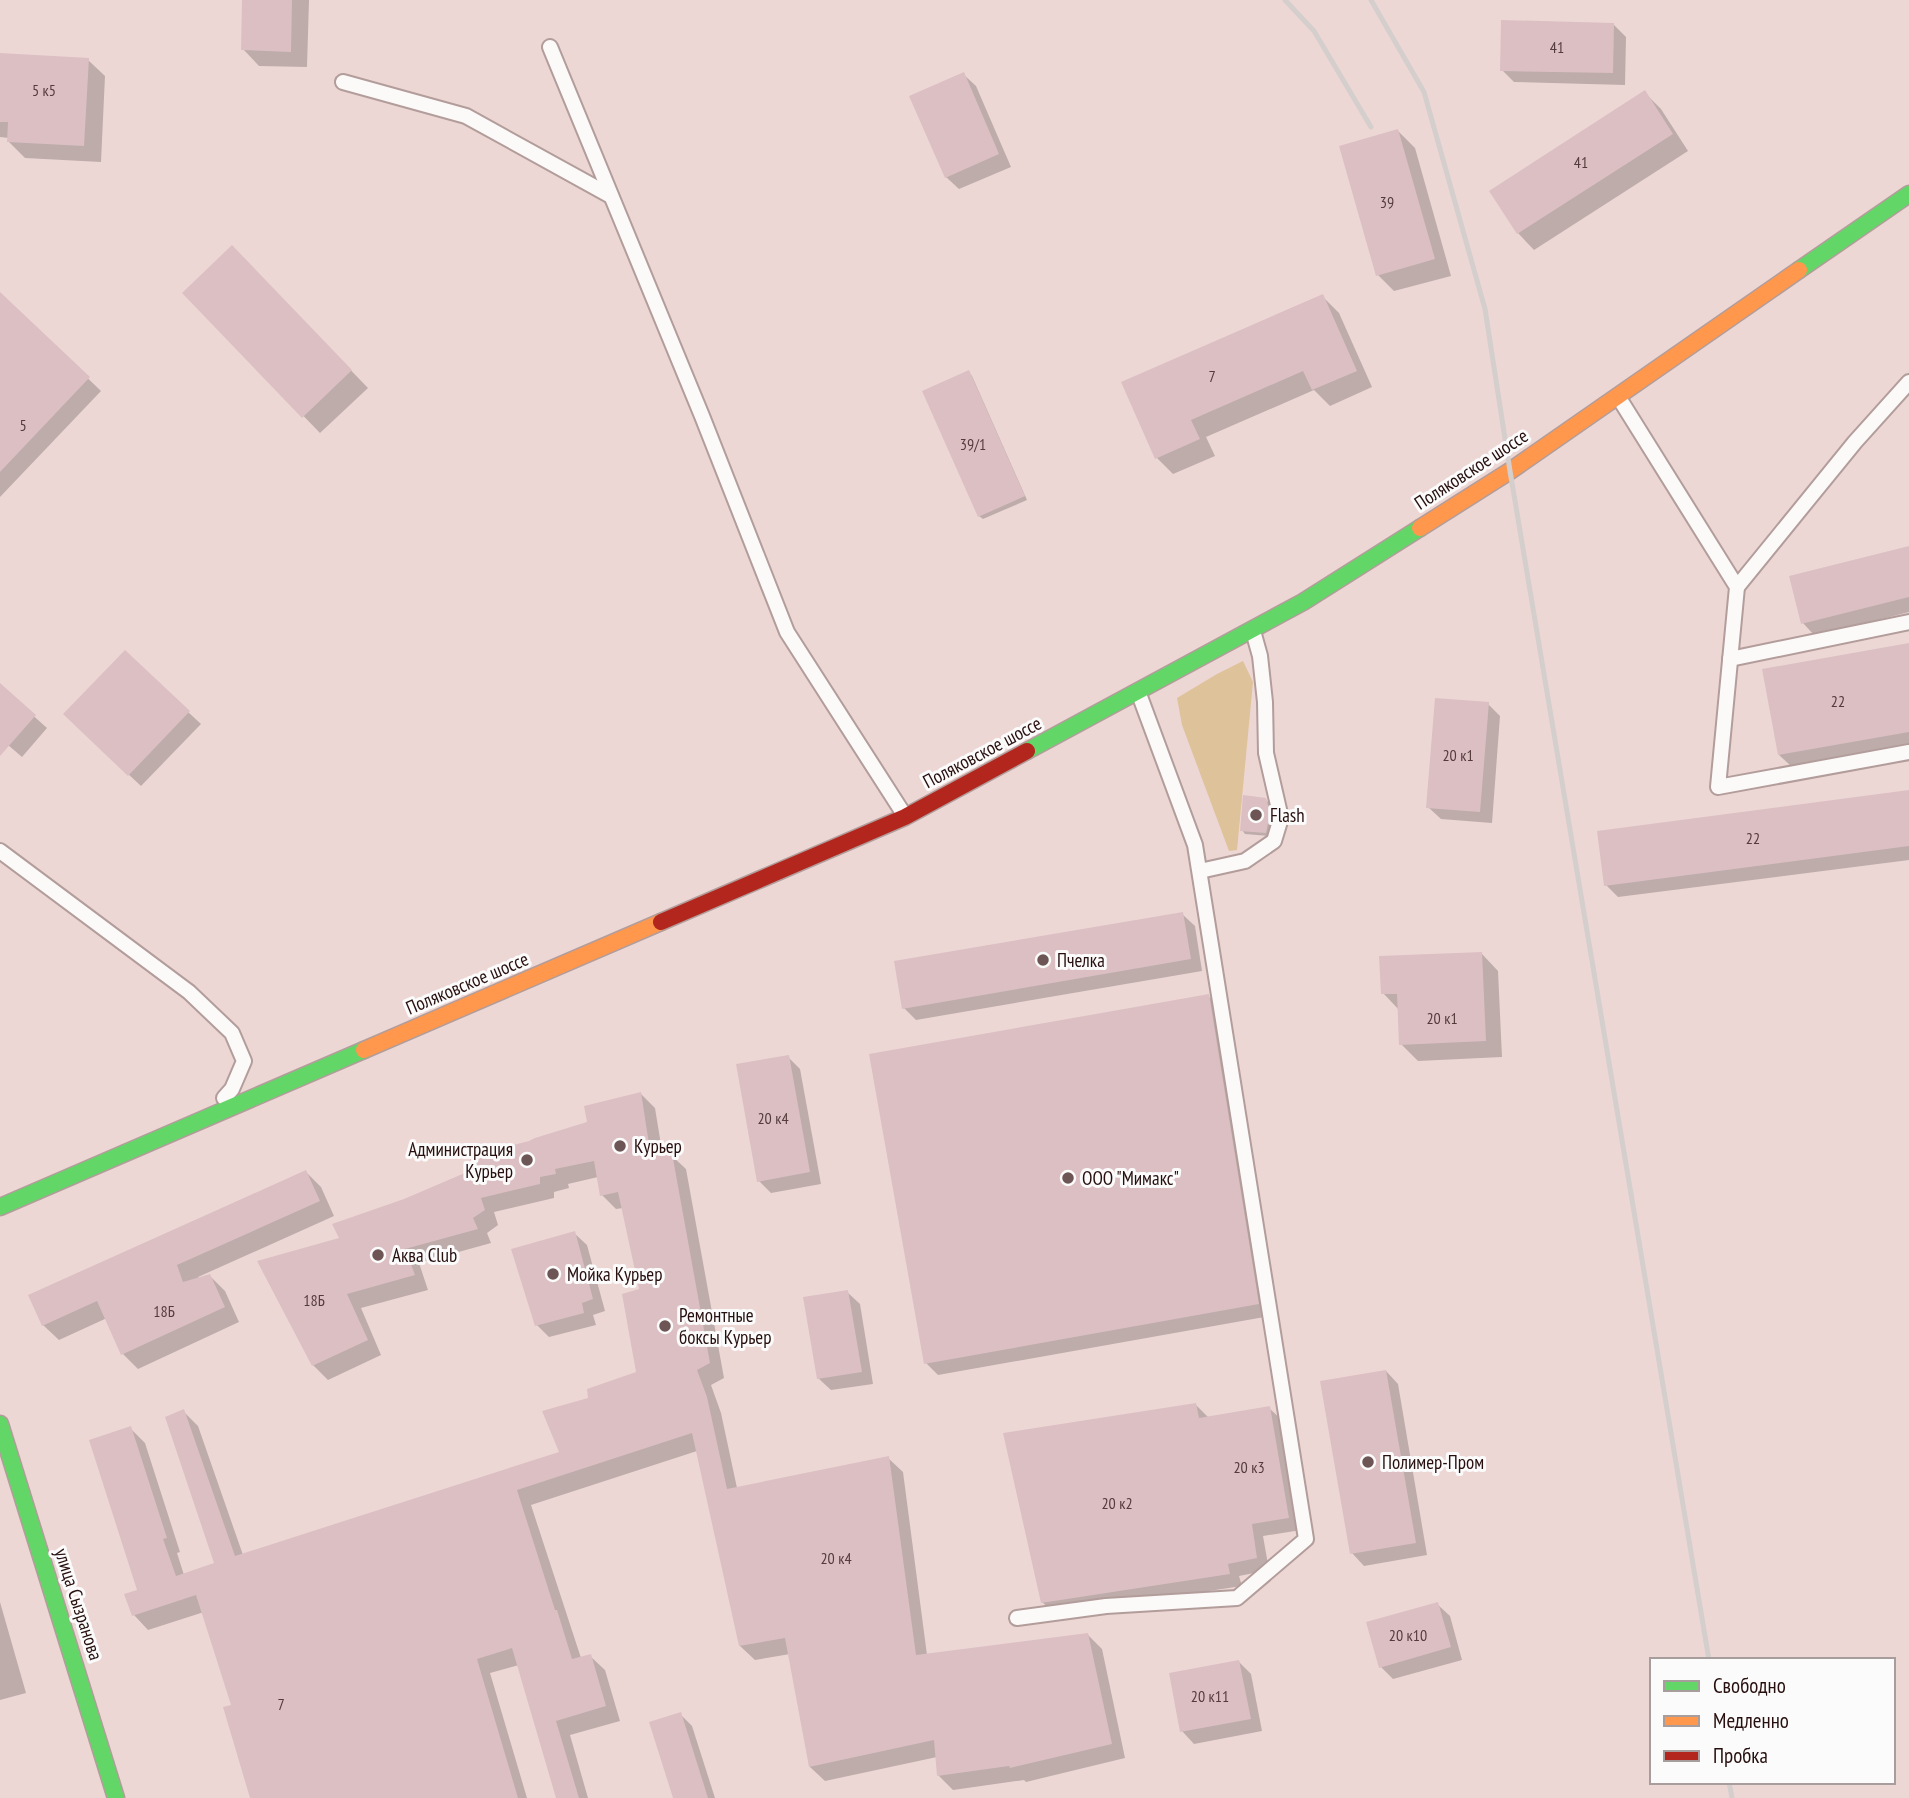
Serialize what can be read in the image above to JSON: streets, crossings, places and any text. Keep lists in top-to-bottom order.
{
  "streets": {
    "street": ["Поляковское шоссе", "улица Сызранова"]
  },
  "places": [
    "Flash",
    "Пчелка",
    "Курьер",
    "Администрация Курьер",
    "ООО \"Мимакс\"",
    "Аква Club",
    "Мойка Курьер",
    "Ремонтные боксы Курьер",
    "Полимер-Пром"
  ],
  "house_numbers": [
    "41",
    "5 к5",
    "41",
    "39",
    "7",
    "5",
    "39/1",
    "22",
    "20 к1",
    "22",
    "20 к1",
    "20 к4",
    "18Б",
    "18Б",
    "20 к3",
    "20 к2",
    "20 к4",
    "20 к10",
    "20 к11",
    "7"
  ],
  "legend": ["Свободно", "Медленно", "Пробка"]
}
